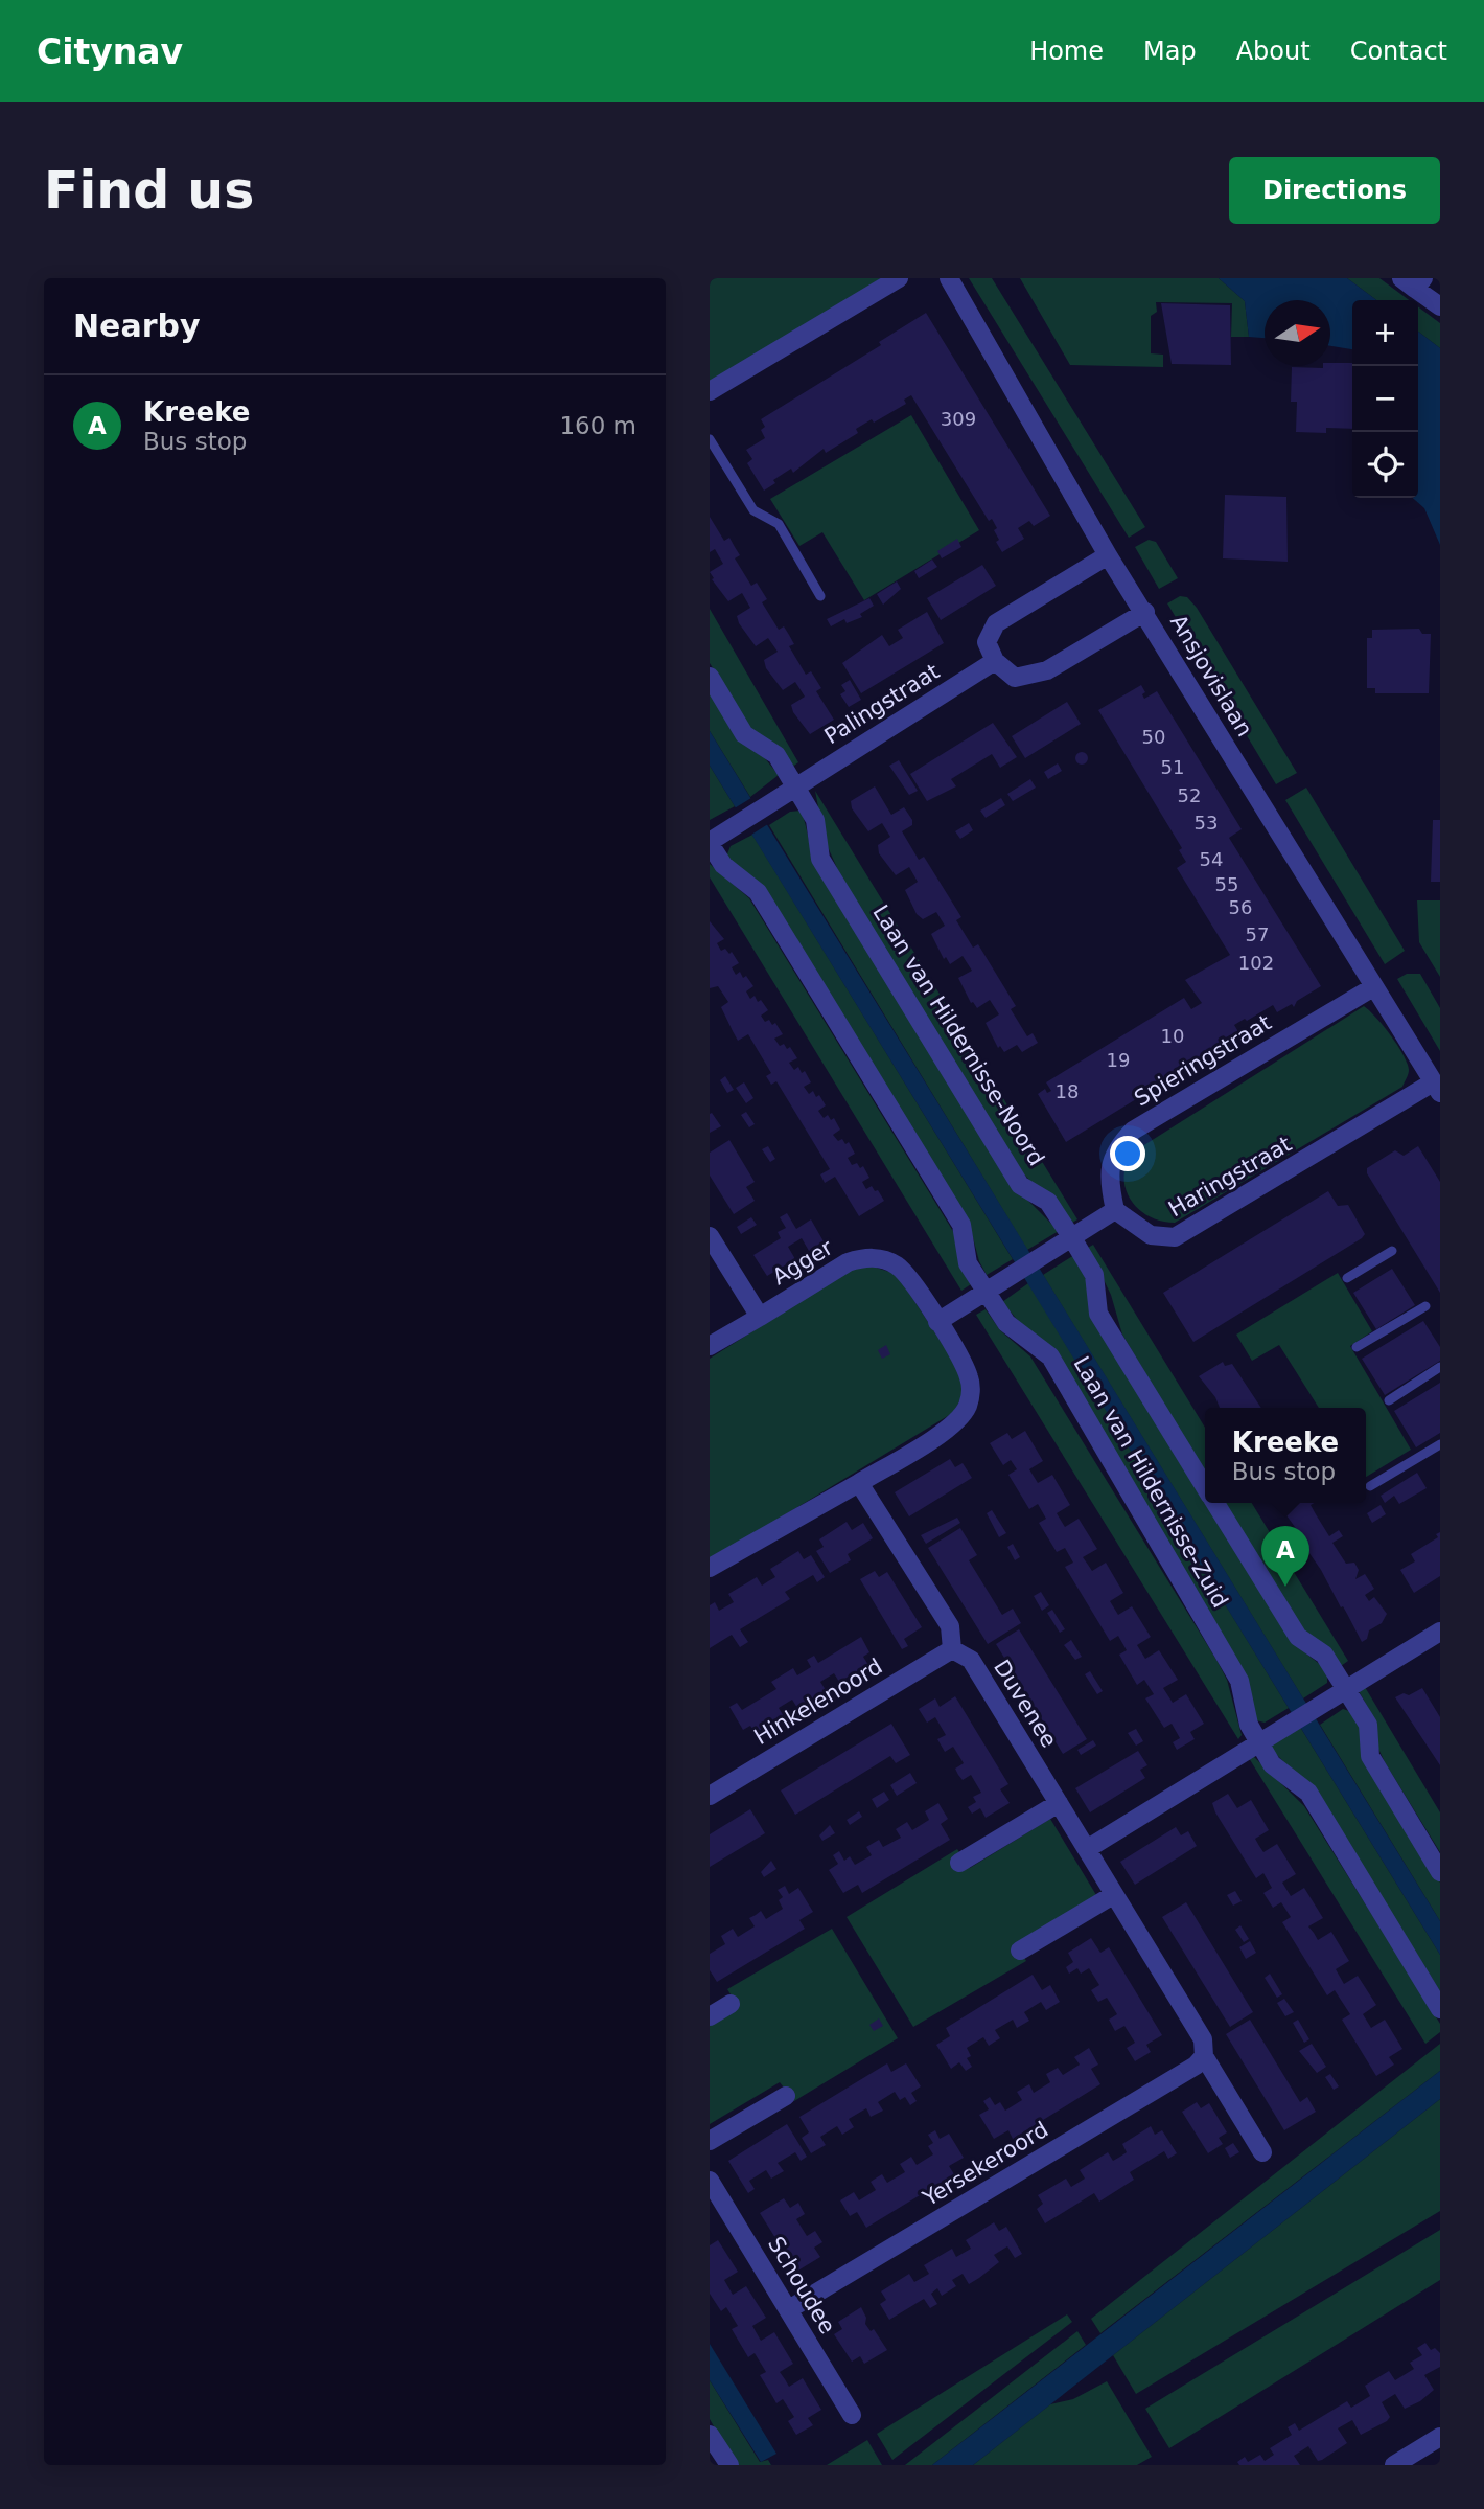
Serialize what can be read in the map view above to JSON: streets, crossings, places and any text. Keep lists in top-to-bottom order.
{
  "streets": {
    "street": [
      "Ansjovislaan",
      "Palingstraat",
      "Laan van Hildernisse-Noord",
      "Spieringstraat",
      "Haringstraat",
      "Agger",
      "Laan van Hildernisse-Zuid",
      "Hinkelenoord",
      "Duvenee",
      "Yersekeroord",
      "Schoudee"
    ]
  },
  "crossings": [
    ["Ansjovislaan", "Spieringstraat"],
    ["Ansjovislaan", "Haringstraat"],
    ["Palingstraat", "Laan van Hildernisse-Noord"],
    ["Palingstraat", "Laan van Hildernisse-Zuid"],
    ["Spieringstraat", "Haringstraat"],
    ["Hinkelenoord", "Duvenee"],
    ["Duvenee", "Yersekeroord"],
    ["Yersekeroord", "Schoudee"]
  ],
  "house_numbers": [
    "309",
    "50",
    "51",
    "52",
    "53",
    "54",
    "55",
    "56",
    "57",
    "102",
    "10",
    "19",
    "18"
  ],
  "north": "right",
  "page": {
    "header": "Citynav",
    "nav": [
      "Home",
      "Map",
      "About",
      "Contact"
    ],
    "buttons": "Directions",
    "title": "Find us",
    "heading": "Nearby",
    "map_buttons": ["+", "−"],
    "list": [
      {
        "mark": "A",
        "name": "Kreeke",
        "note": "Bus stop",
        "value": "160 m"
      }
    ],
    "popup": ["Kreeke", "Bus stop"],
    "pins": "A"
  }
}
